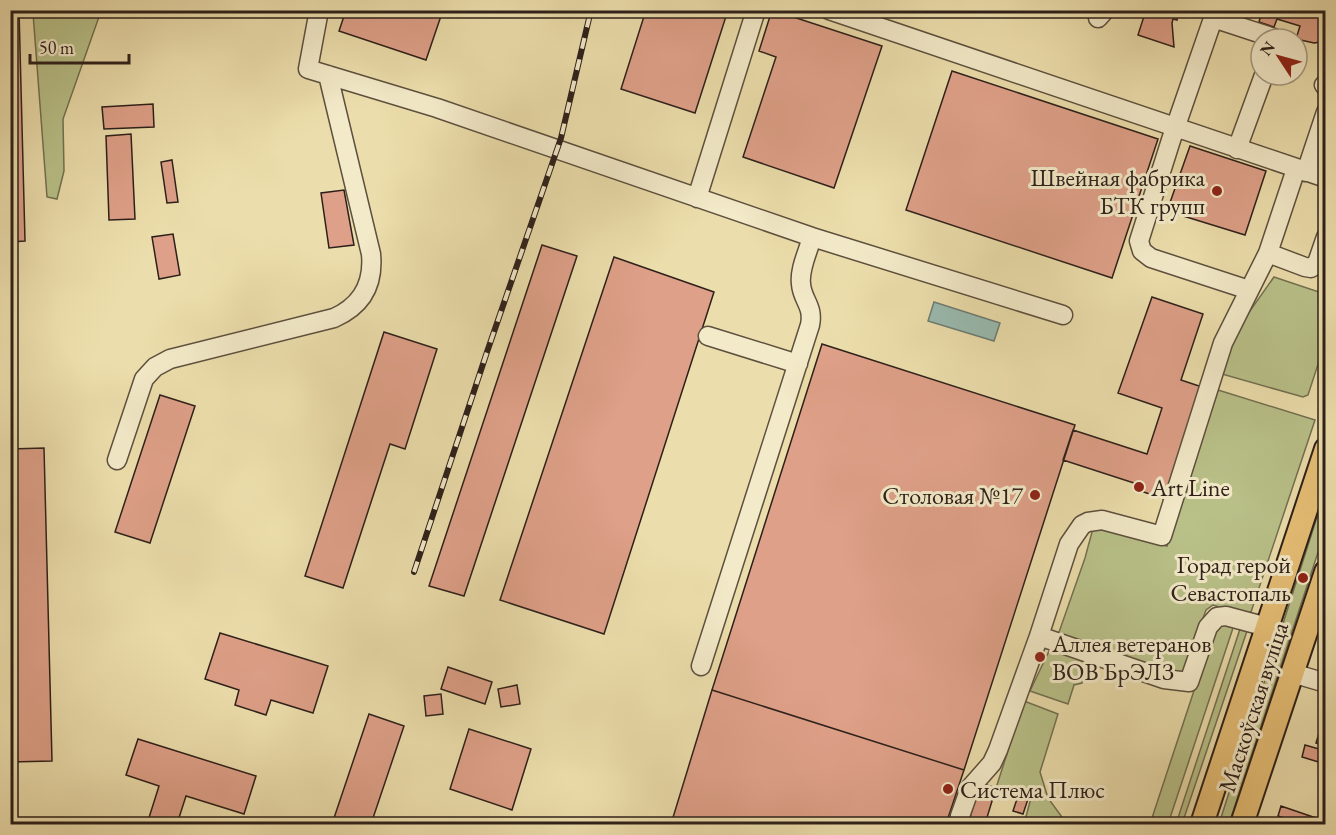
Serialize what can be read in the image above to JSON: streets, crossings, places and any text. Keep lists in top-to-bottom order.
{
  "streets": {
    "main road": ["Маскоўская вуліца"]
  },
  "places": [
    "Швейная фабрика БТК групп",
    "Art Line",
    "Столовая №17",
    "Горад герой Севастопаль",
    "Аллея ветеранов ВОВ БрЭЛЗ",
    "Система Плюс"
  ],
  "scale_bar": "50 m",
  "north": "top left"
}
